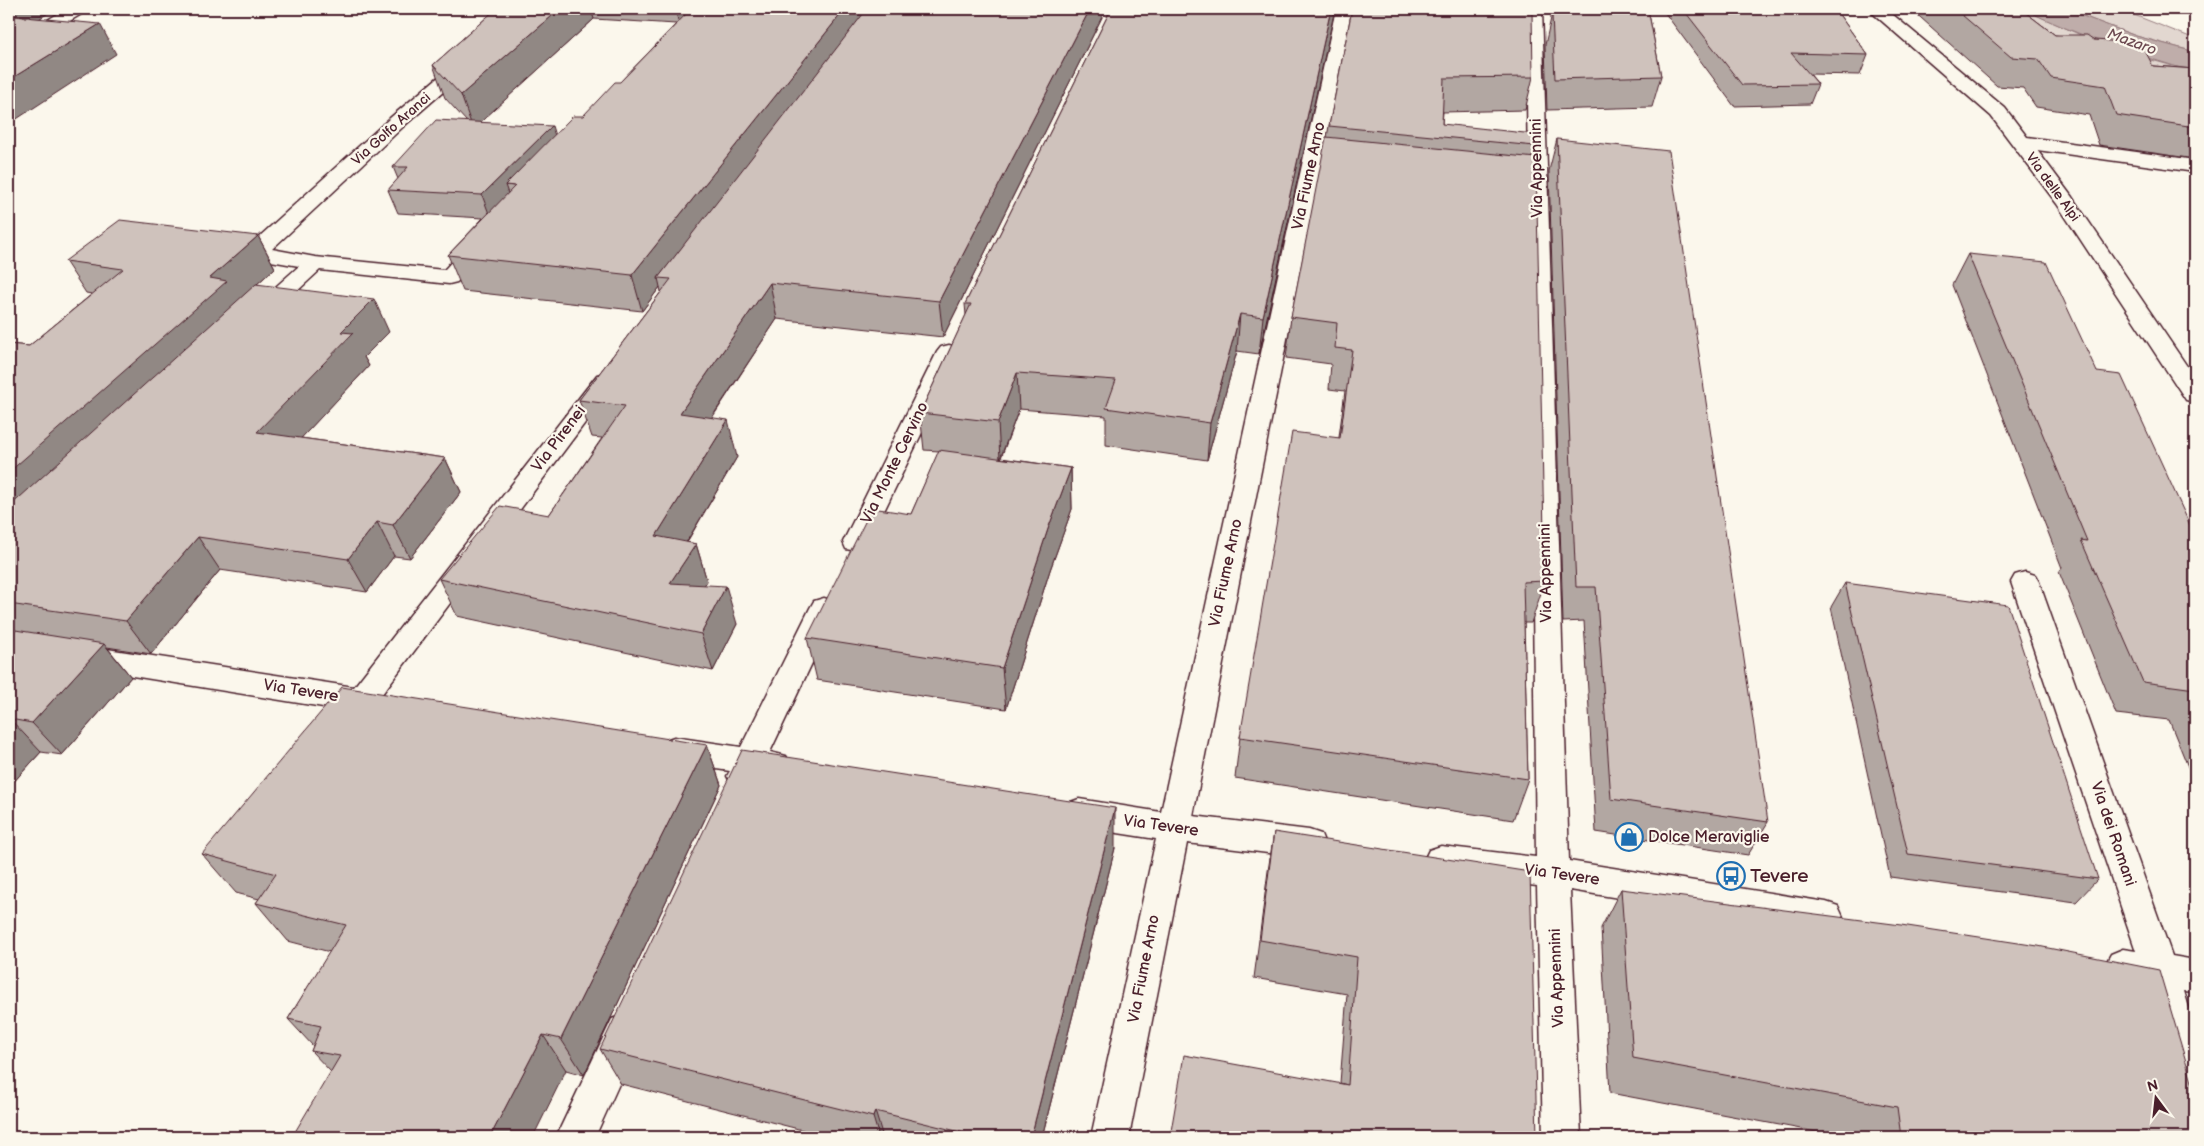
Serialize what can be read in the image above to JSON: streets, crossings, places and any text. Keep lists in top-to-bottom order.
{
  "streets": {
    "street": [
      "Via Golfo Aranci",
      "Via Appennini",
      "Via Fiume Arno",
      "Via delle Alpi",
      "Via Pirenei",
      "Via Monte Cervino",
      "Via Tevere",
      "Via dei Romani"
    ]
  },
  "crossings": [
    ["Via Appennini", "Via Tevere"],
    ["Via Fiume Arno", "Via Tevere"],
    ["Via Pirenei", "Via Tevere"]
  ],
  "water": ["Mazaro"],
  "places": {
    "shop": ["Dolce Meraviglie"],
    "bus stop": ["Tevere"]
  },
  "north": "top"
}
